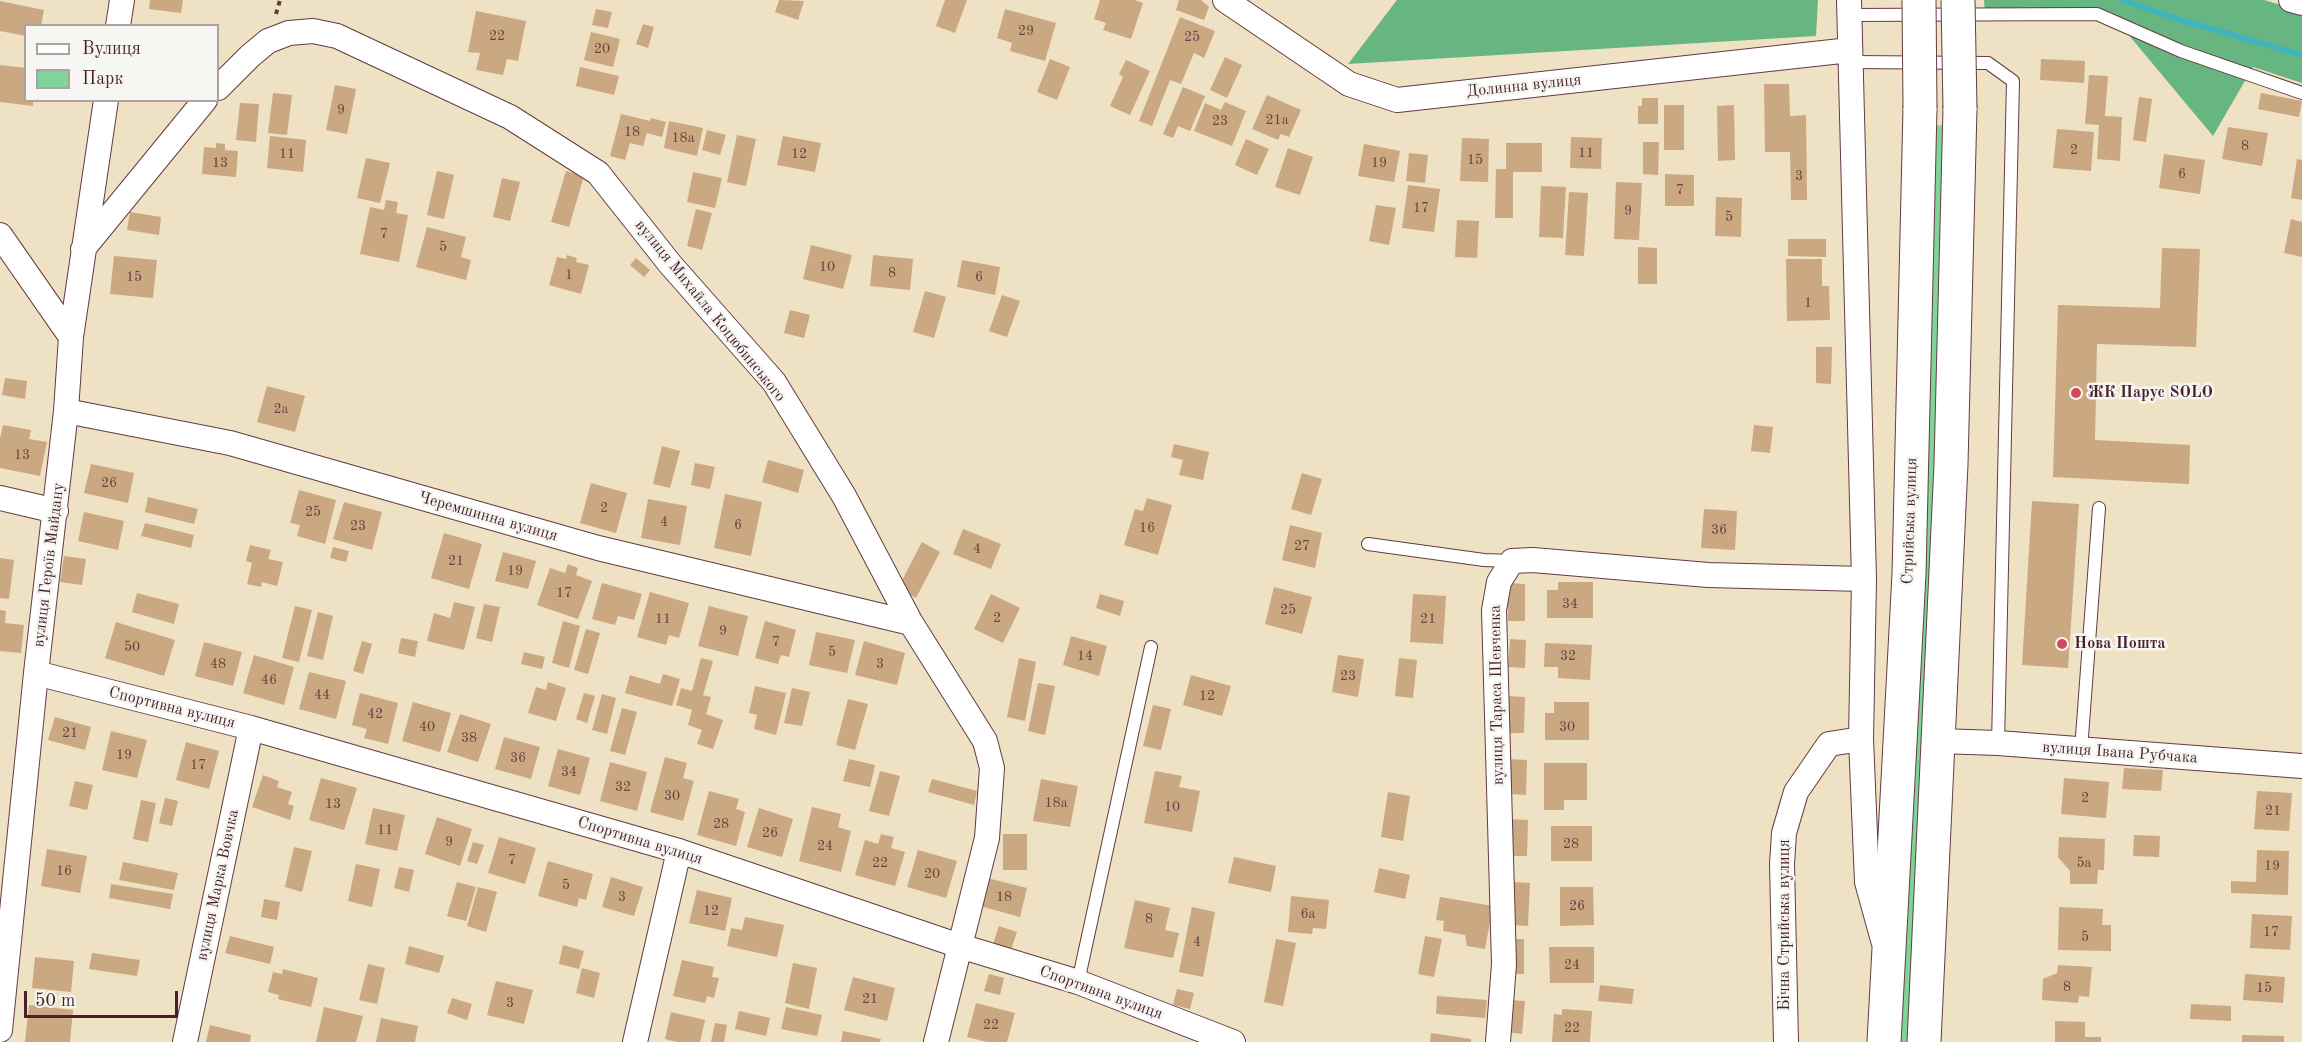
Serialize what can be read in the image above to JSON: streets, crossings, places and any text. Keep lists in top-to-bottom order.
{
  "streets": {
    "highway": ["Стрийська вулиця"],
    "street": [
      "Долинна вулиця",
      "вулиця Михайла Коцюбинського",
      "Черемшинна вулиця",
      "вулиця Героїв Майдану",
      "вулиця Тараса Шевченка",
      "Спортивна вулиця",
      "вулиця Івана Рубчака",
      "вулиця Марка Вовчка",
      "Бічна Стрийська вулиця"
    ]
  },
  "crossings": [
    ["вулиця Михайла Коцюбинського", "Черемшинна вулиця"],
    ["вулиця Михайла Коцюбинського", "Спортивна вулиця"],
    ["Черемшинна вулиця", "вулиця Героїв Майдану"],
    ["вулиця Героїв Майдану", "Спортивна вулиця"],
    ["Спортивна вулиця", "вулиця Марка Вовчка"]
  ],
  "places": ["ЖК Парус SOLO", "Нова Пошта"],
  "house_numbers": [
    "29",
    "22",
    "25",
    "20",
    "9",
    "21а",
    "23",
    "18",
    "18а",
    "8",
    "2",
    "11",
    "11",
    "12",
    "15",
    "13",
    "19",
    "6",
    "3",
    "7",
    "17",
    "9",
    "5",
    "7",
    "5",
    "10",
    "8",
    "1",
    "15",
    "6",
    "1",
    "2а",
    "13",
    "26",
    "2",
    "25",
    "4",
    "6",
    "23",
    "16",
    "36",
    "27",
    "4",
    "21",
    "19",
    "17",
    "34",
    "25",
    "2",
    "11",
    "21",
    "9",
    "7",
    "50",
    "5",
    "14",
    "32",
    "48",
    "3",
    "23",
    "46",
    "44",
    "12",
    "42",
    "40",
    "30",
    "21",
    "38",
    "19",
    "36",
    "17",
    "34",
    "32",
    "30",
    "2",
    "18а",
    "13",
    "10",
    "21",
    "28",
    "11",
    "26",
    "9",
    "28",
    "24",
    "7",
    "22",
    "5а",
    "19",
    "16",
    "20",
    "5",
    "3",
    "18",
    "26",
    "12",
    "6а",
    "8",
    "17",
    "5",
    "4",
    "24",
    "8",
    "15",
    "21",
    "3",
    "22",
    "22"
  ],
  "legend": ["Вулиця", "Парк"],
  "scale_bar": "50 m"
}
